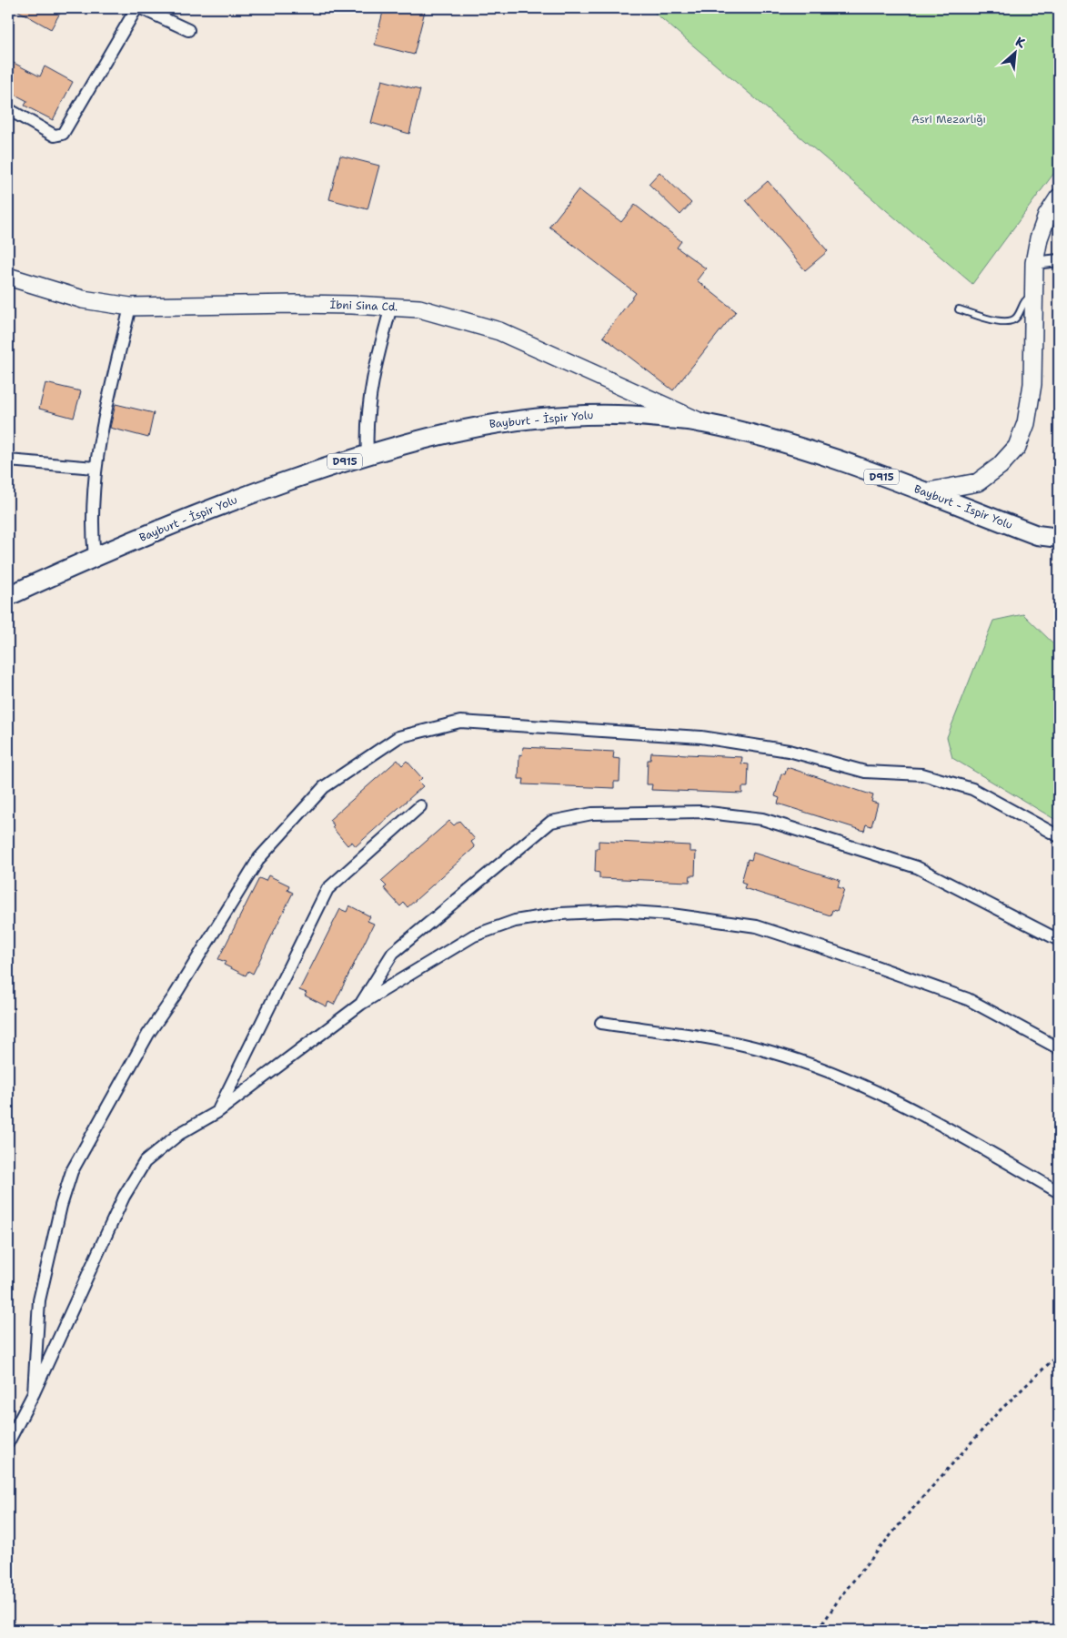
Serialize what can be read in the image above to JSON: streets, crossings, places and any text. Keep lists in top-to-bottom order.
{
  "streets": {
    "main road": ["İbni Sina Cd.", "Bayburt - İspir Yolu", "D915"]
  },
  "crossings": [
    ["İbni Sina Cd.", "Bayburt - İspir Yolu"]
  ],
  "parks": ["Asri Mezarlığı"],
  "north": "top right"
}
